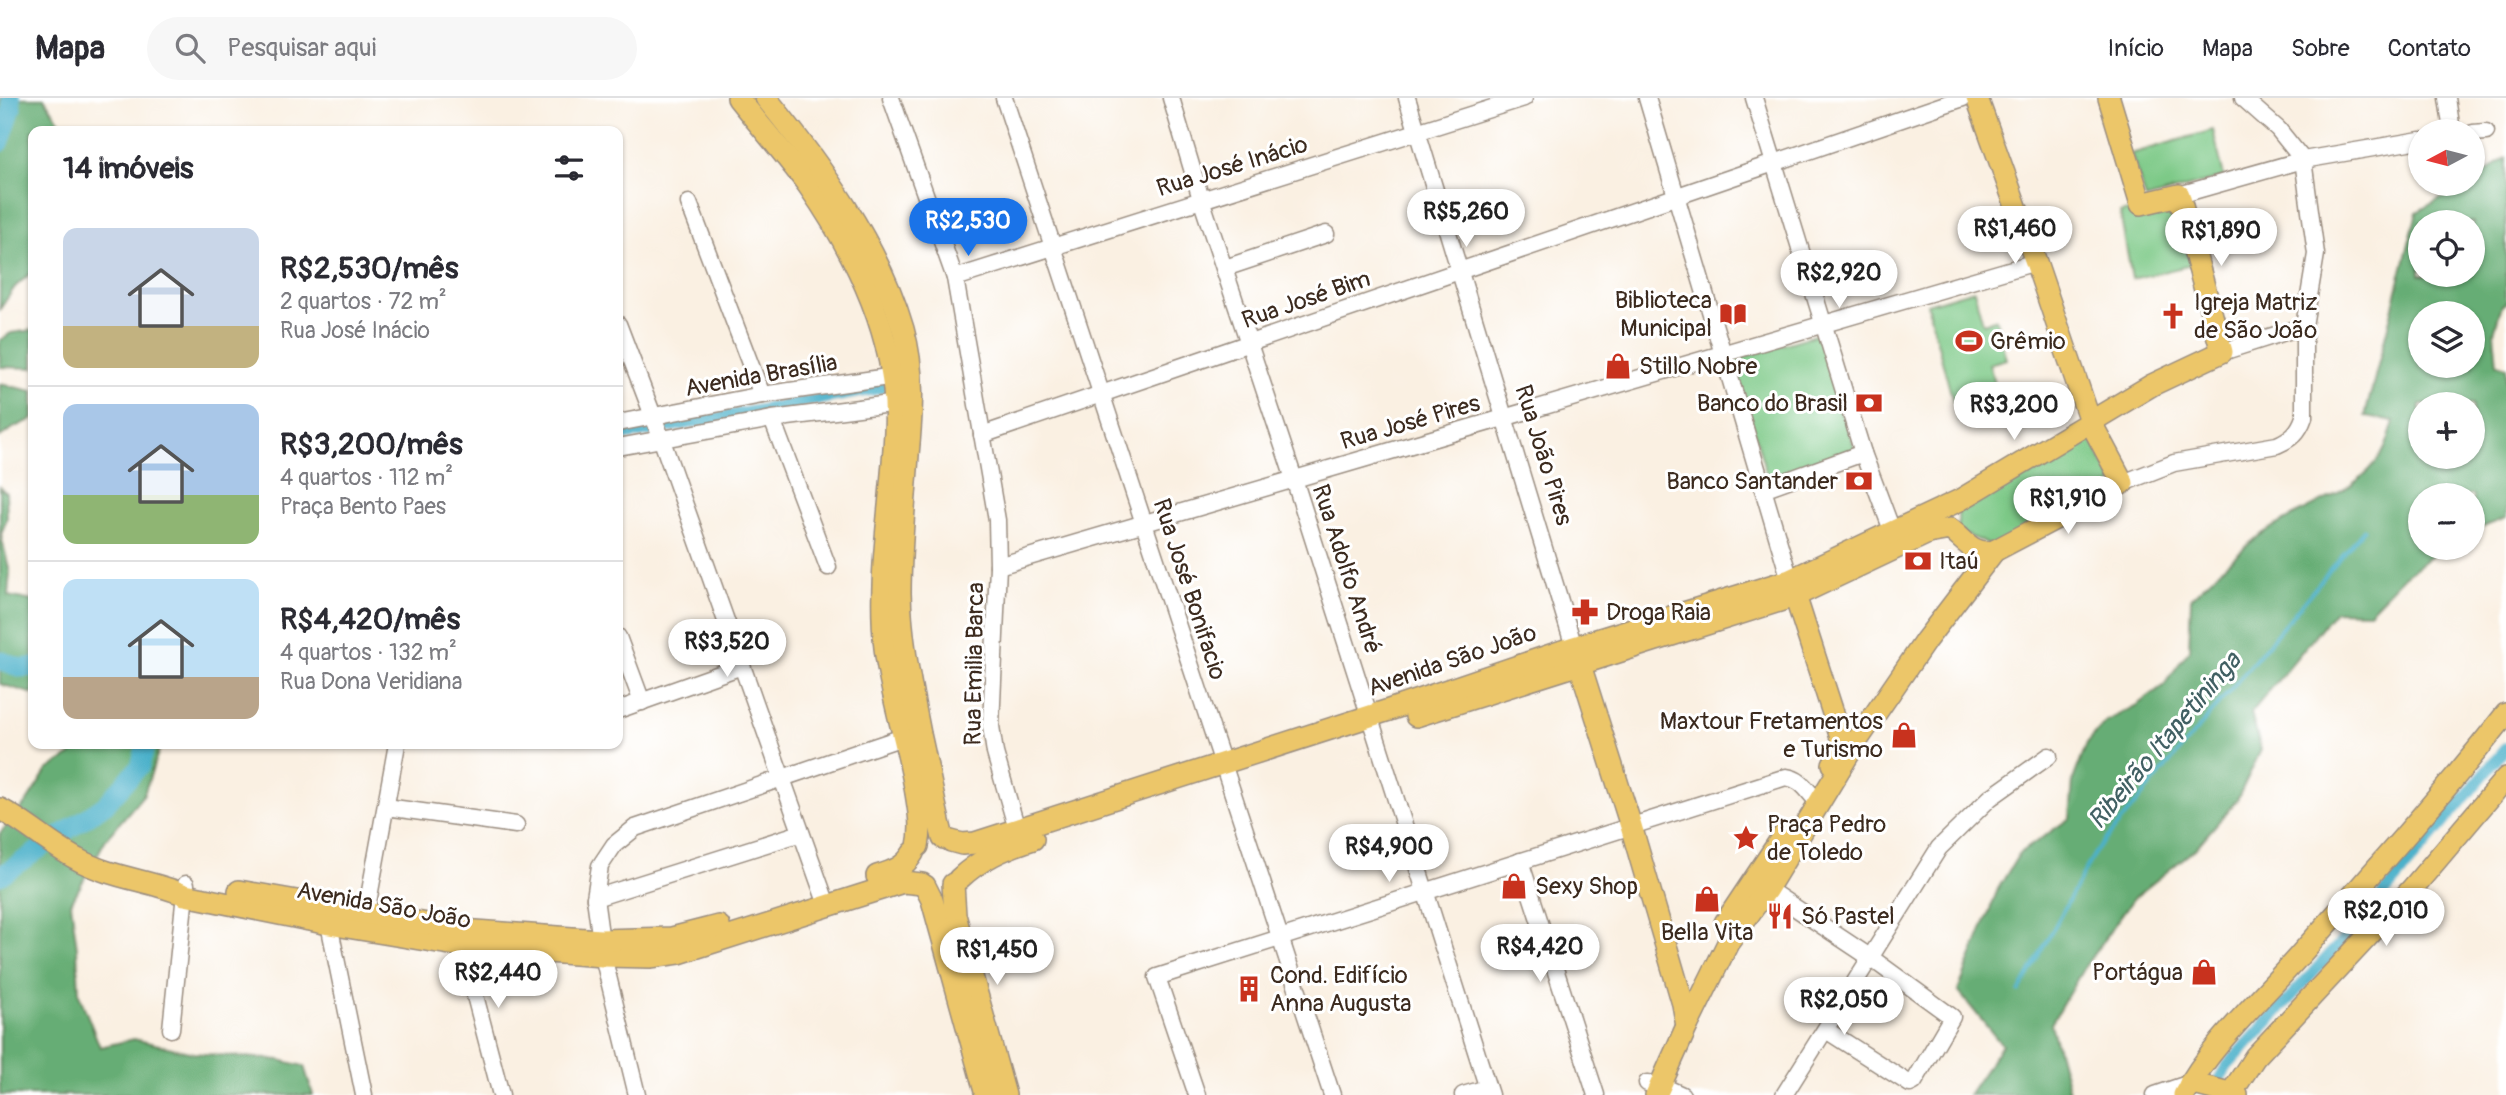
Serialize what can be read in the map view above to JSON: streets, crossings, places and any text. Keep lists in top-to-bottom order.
{
  "streets": {
    "main road": ["Rua João Pires", "Avenida São João"],
    "street": [
      "Rua José Inácio",
      "Rua José Bim",
      "Avenida Brasília",
      "Rua José Pires",
      "Rua Adolfo André",
      "Rua José Bonifacio",
      "Rua Emilia Barca"
    ]
  },
  "crossings": [
    ["Rua José Inácio", "Rua João Pires"],
    ["Rua José Inácio", "Rua Adolfo André"],
    ["Rua José Inácio", "Rua José Bonifacio"],
    ["Rua José Inácio", "Rua Emilia Barca"],
    ["Rua José Bim", "Rua João Pires"],
    ["Rua José Bim", "Rua Adolfo André"],
    ["Rua José Bim", "Rua José Bonifacio"],
    ["Rua José Bim", "Rua Emilia Barca"],
    ["Rua José Pires", "Rua João Pires"],
    ["Rua José Pires", "Rua Adolfo André"],
    ["Rua José Pires", "Rua José Bonifacio"],
    ["Rua José Pires", "Rua Emilia Barca"],
    ["Rua João Pires", "Avenida São João"],
    ["Rua Adolfo André", "Avenida São João"],
    ["Rua José Bonifacio", "Avenida São João"],
    ["Avenida São João", "Rua Emilia Barca"]
  ],
  "water": ["Ribeirão Itapetininga"],
  "places": {
    "library": ["Biblioteca Municipal"],
    "church": ["Igreja Matriz de São João"],
    "sports": ["Grêmio"],
    "shop": [
      "Stillo Nobre",
      "Maxtour Fretamentos e Turismo",
      "Sexy Shop",
      "Bella Vita",
      "Portágua"
    ],
    "bank": ["Banco do Brasil", "Banco Santander", "Itaú"],
    "pharmacy": ["Droga Raia"],
    "place": ["Praça Pedro de Toledo"],
    "restaurant": ["Só Pastel"],
    "building": ["Cond. Edifício Anna Augusta"]
  },
  "north": "left",
  "page": {
    "header": "Mapa",
    "search": "Pesquisar aqui",
    "nav": [
      "Início",
      "Mapa",
      "Sobre",
      "Contato"
    ],
    "map_buttons": ["+", "−"],
    "heading": "14 imóveis",
    "price": [
      "R$5,260",
      "R$2,530",
      "R$1,460",
      "R$1,890",
      "R$2,920",
      "R$3,200",
      "R$1,910",
      "R$3,520",
      "R$4,900",
      "R$2,010",
      "R$4,420",
      "R$1,450",
      "R$2,440",
      "R$2,050"
    ],
    "list": [
      {
        "name": "R$2,530/mês",
        "note": "2 quartos · 72 m² · Rua José Inácio"
      },
      {
        "name": "R$3,200/mês",
        "note": "4 quartos · 112 m² · Praça Bento Paes"
      },
      {
        "name": "R$4,420/mês",
        "note": "4 quartos · 132 m² · Rua Dona Veridiana"
      }
    ]
  }
}
